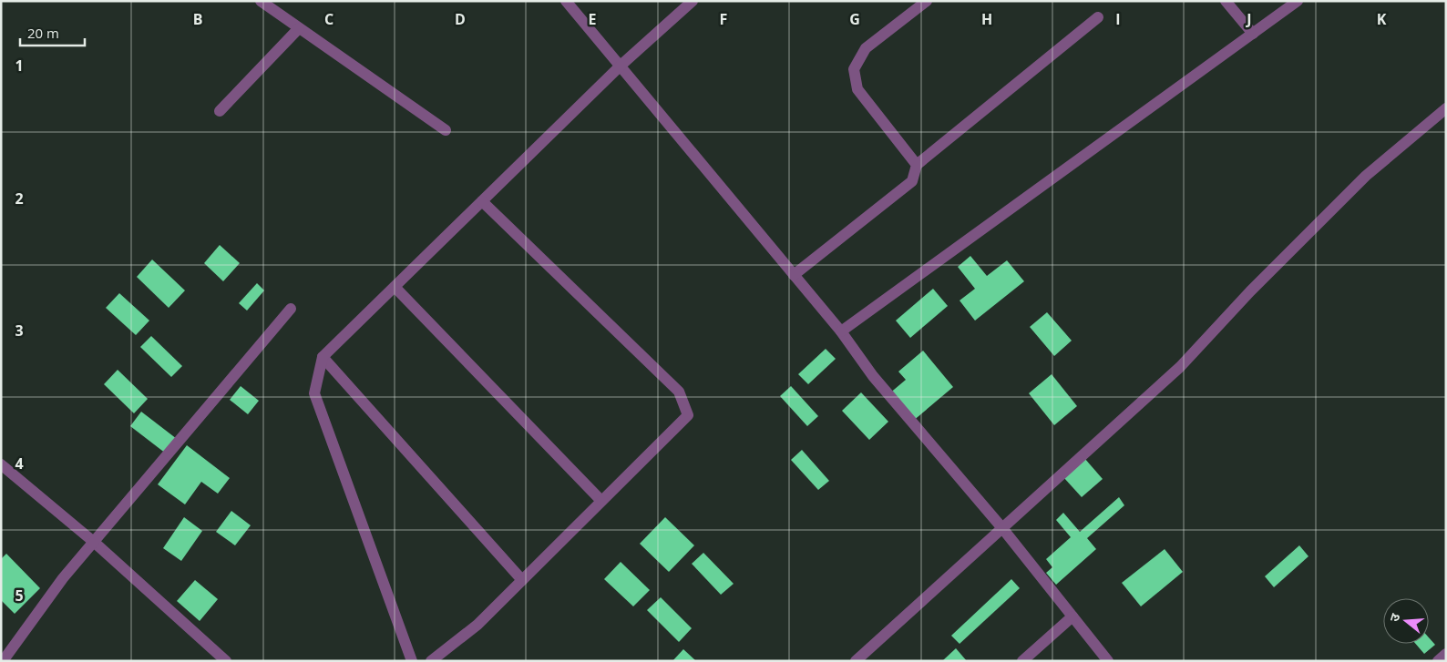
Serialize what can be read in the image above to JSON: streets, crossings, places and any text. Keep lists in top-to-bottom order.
{
  "scale_bar": "20 m",
  "north": "left",
  "grid": {
    "columns": [
      "B",
      "C",
      "D",
      "E",
      "F",
      "G",
      "H",
      "I",
      "J",
      "K"
    ],
    "rows": [
      "1",
      "2",
      "3",
      "4",
      "5"
    ]
  }
}
